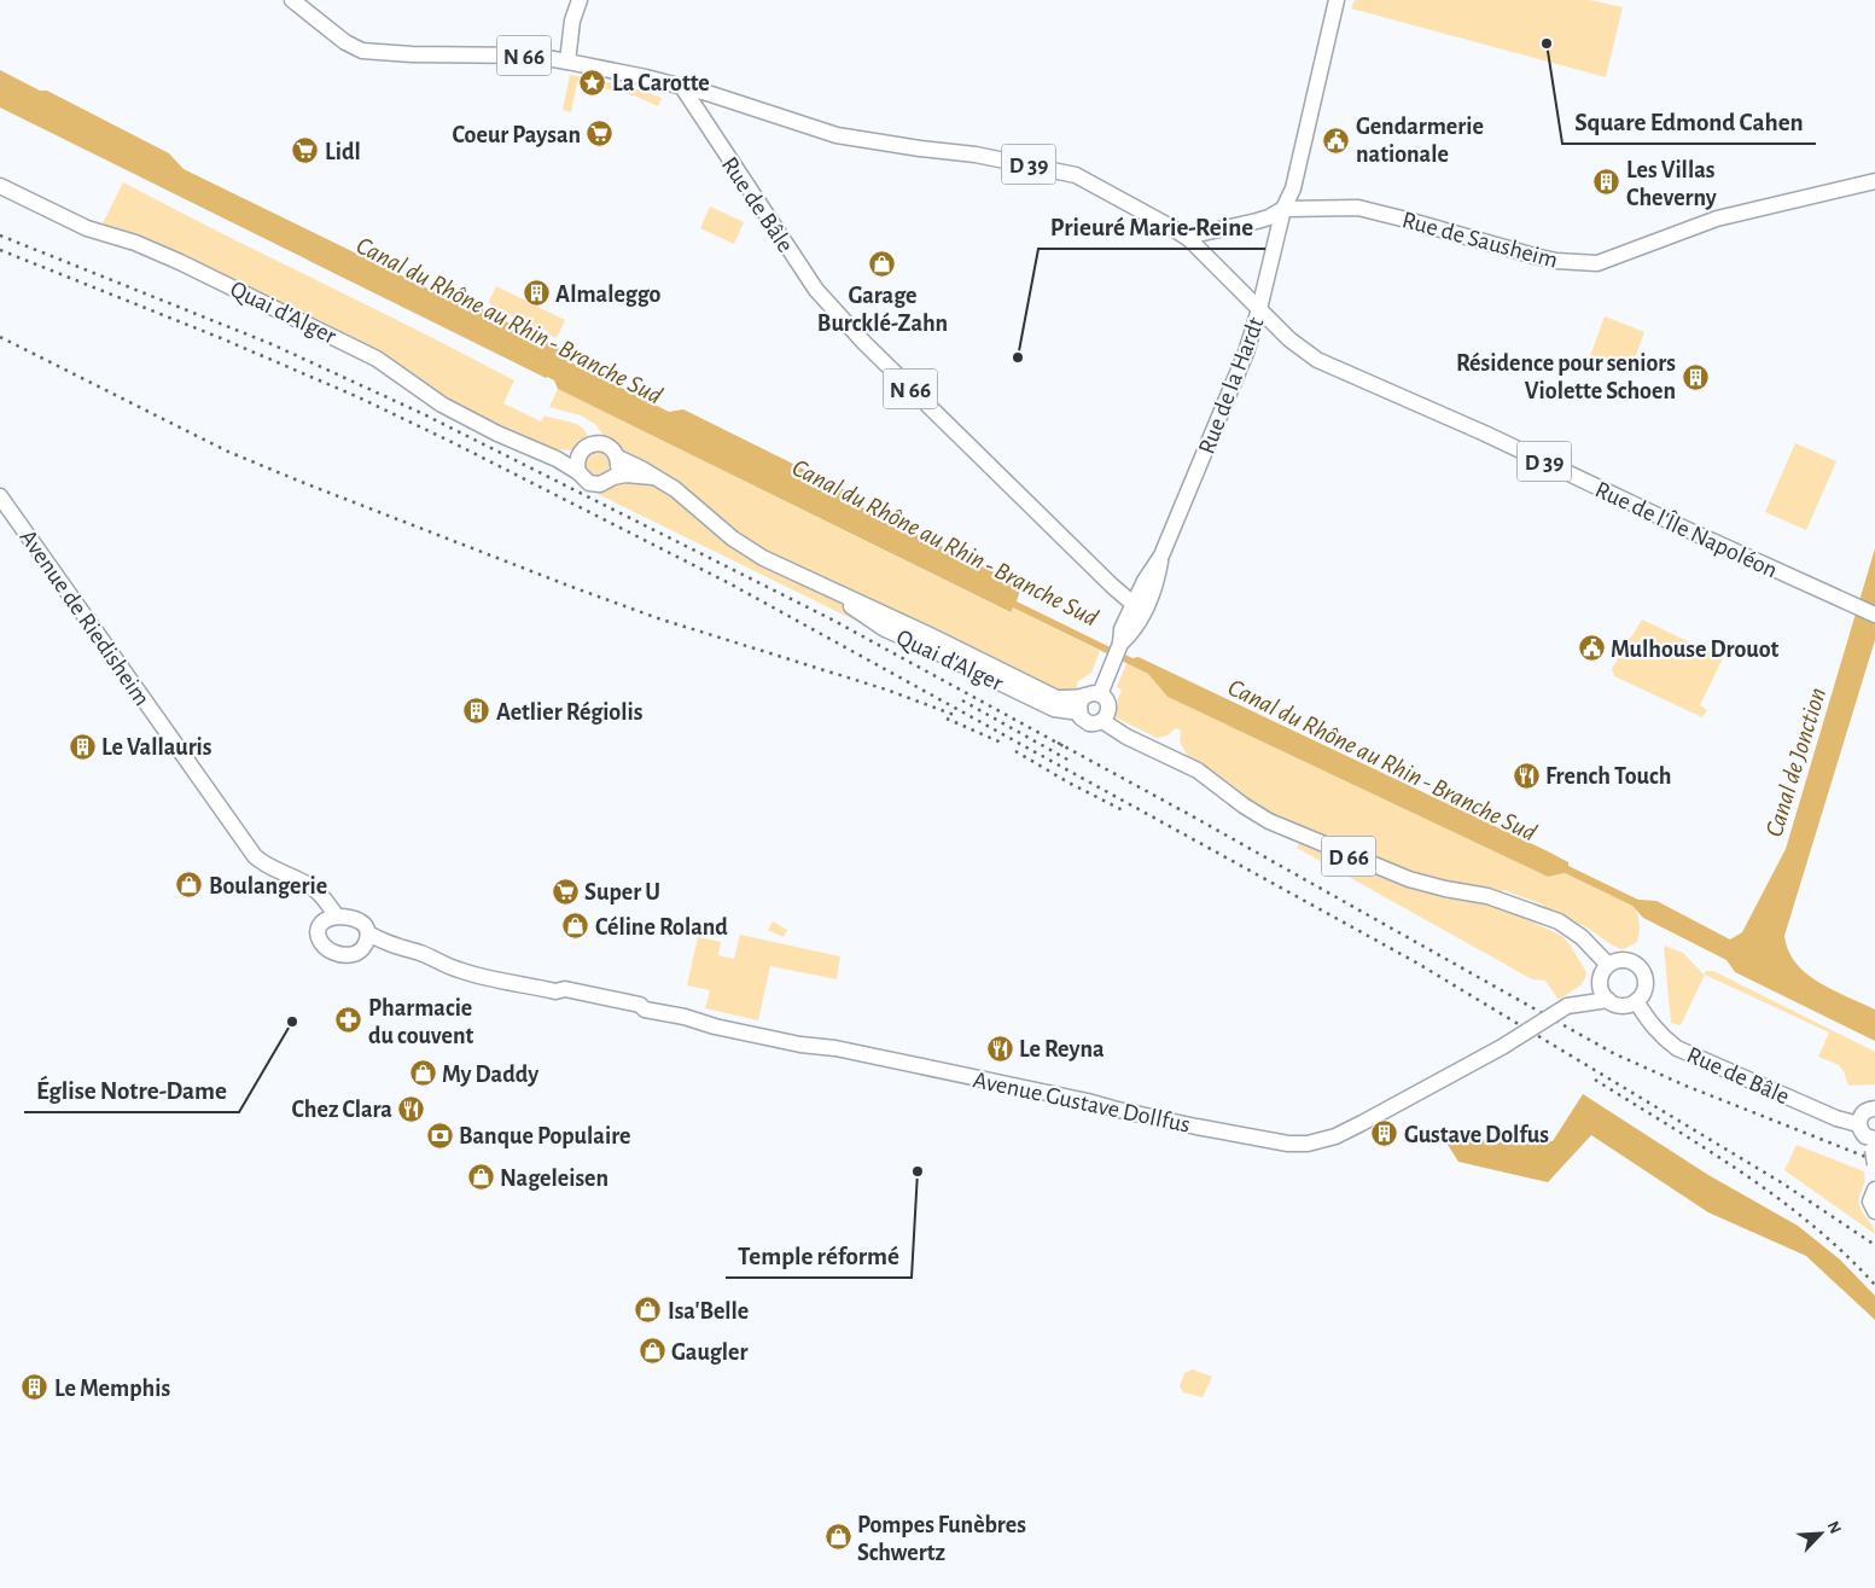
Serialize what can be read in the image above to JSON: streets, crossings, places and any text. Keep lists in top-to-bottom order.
{
  "streets": {
    "main road": [
      "N 66",
      "D 39",
      "Rue de Bâle",
      "Rue de Sausheim",
      "Quai d'Alger",
      "Rue de la Hardt",
      "Rue de l'Île Napoléon",
      "Avenue de Riedisheim",
      "D 66",
      "Avenue Gustave Dollfus"
    ]
  },
  "crossings": [
    ["N 66", "Rue de Bâle"],
    ["N 66", "Rue de l'Île Napoléon"],
    ["Rue de Bâle", "Rue de la Hardt"],
    ["Rue de Bâle", "Rue de l'Île Napoléon"],
    ["Rue de Bâle", "D 66"],
    ["Rue de Bâle", "Avenue Gustave Dollfus"],
    ["Rue de Sausheim", "Rue de la Hardt"],
    ["Rue de Sausheim", "Rue de l'Île Napoléon"],
    ["Quai d'Alger", "D 66"],
    ["Rue de la Hardt", "Rue de l'Île Napoléon"],
    ["Avenue de Riedisheim", "Avenue Gustave Dollfus"],
    ["D 66", "Avenue Gustave Dollfus"]
  ],
  "water": ["Canal du Rhône au Rhin - Branche Sud", "Canal de Jonction"],
  "places": {
    "other": [
      "Square Edmond Cahen",
      "Prieuré Marie-Reine",
      "Église Notre-Dame",
      "Temple réformé"
    ],
    "place": ["La Carotte"],
    "supermarket": ["Coeur Paysan", "Lidl", "Super U"],
    "public building": ["Gendarmerie nationale", "Mulhouse Drouot"],
    "building": [
      "Les Villas Cheverny",
      "Almaleggo",
      "Résidence pour seniors Violette Schoen",
      "Aetlier Régiolis",
      "Le Vallauris",
      "Gustave Dolfus",
      "Le Memphis"
    ],
    "shop": [
      "Garage Burcklé-Zahn",
      "Boulangerie",
      "Céline Roland",
      "My Daddy",
      "Nageleisen",
      "Isa'Belle",
      "Gaugler",
      "Pompes Funèbres Schwertz"
    ],
    "restaurant": ["French Touch", "Le Reyna", "Chez Clara"],
    "pharmacy": ["Pharmacie du couvent"],
    "bank": ["Banque Populaire"]
  },
  "north": "top right"
}
